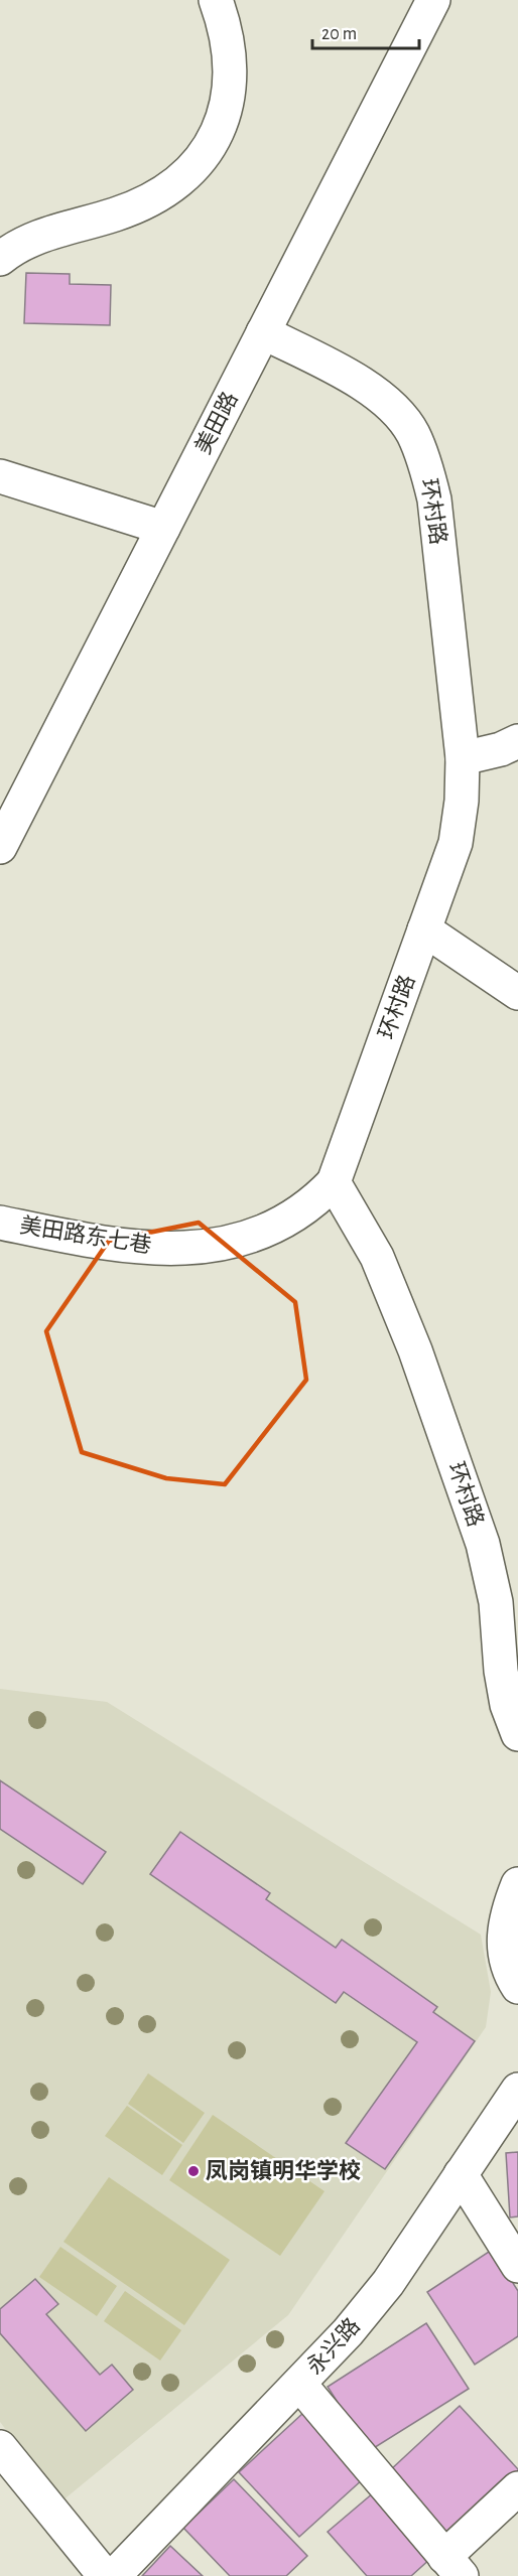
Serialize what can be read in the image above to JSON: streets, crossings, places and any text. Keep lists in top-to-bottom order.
{
  "streets": {
    "street": [
      "美田路",
      "环村路",
      "美田路东七巷",
      "永兴路"
    ]
  },
  "crossings": [
    ["美田路", "环村路"],
    ["环村路", "美田路东七巷"]
  ],
  "places": ["凤岗镇明华学校"],
  "scale_bar": "20 m"
}
